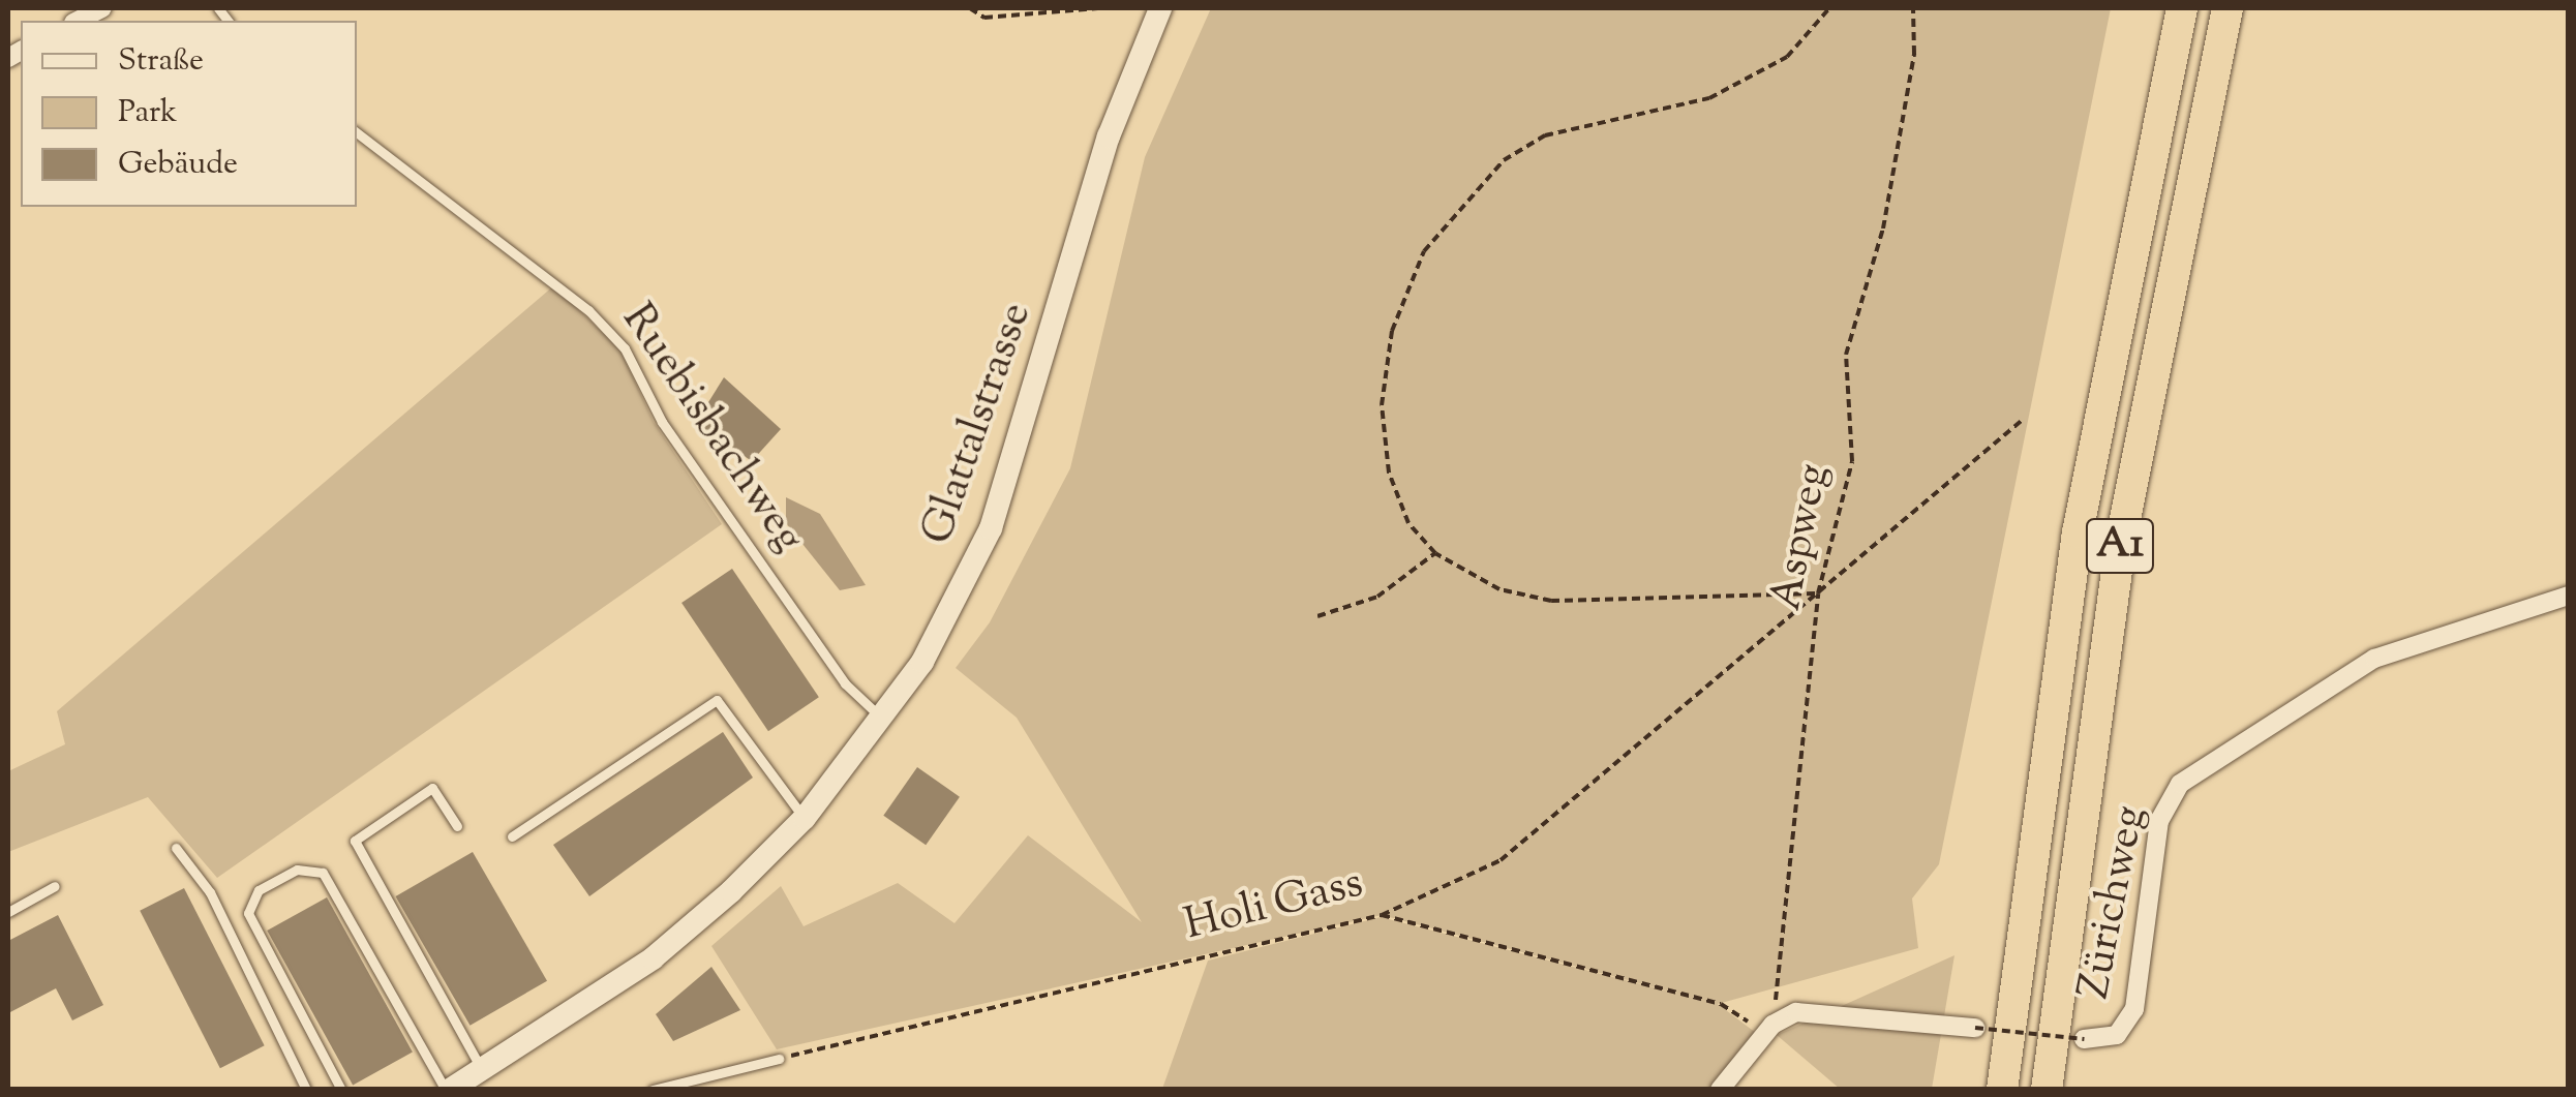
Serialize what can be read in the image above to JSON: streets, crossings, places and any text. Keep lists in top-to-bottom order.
{
  "streets": {
    "highway": ["A1"],
    "street": ["Glattalstrasse", "Zürichweg"],
    "lane": ["Ruebisbachweg"],
    "path": ["Aspweg", "Holi Gass"]
  },
  "crossings": [
    ["Glattalstrasse", "Ruebisbachweg"],
    ["Aspweg", "Holi Gass"]
  ],
  "legend": ["Straße", "Park", "Gebäude"]
}
